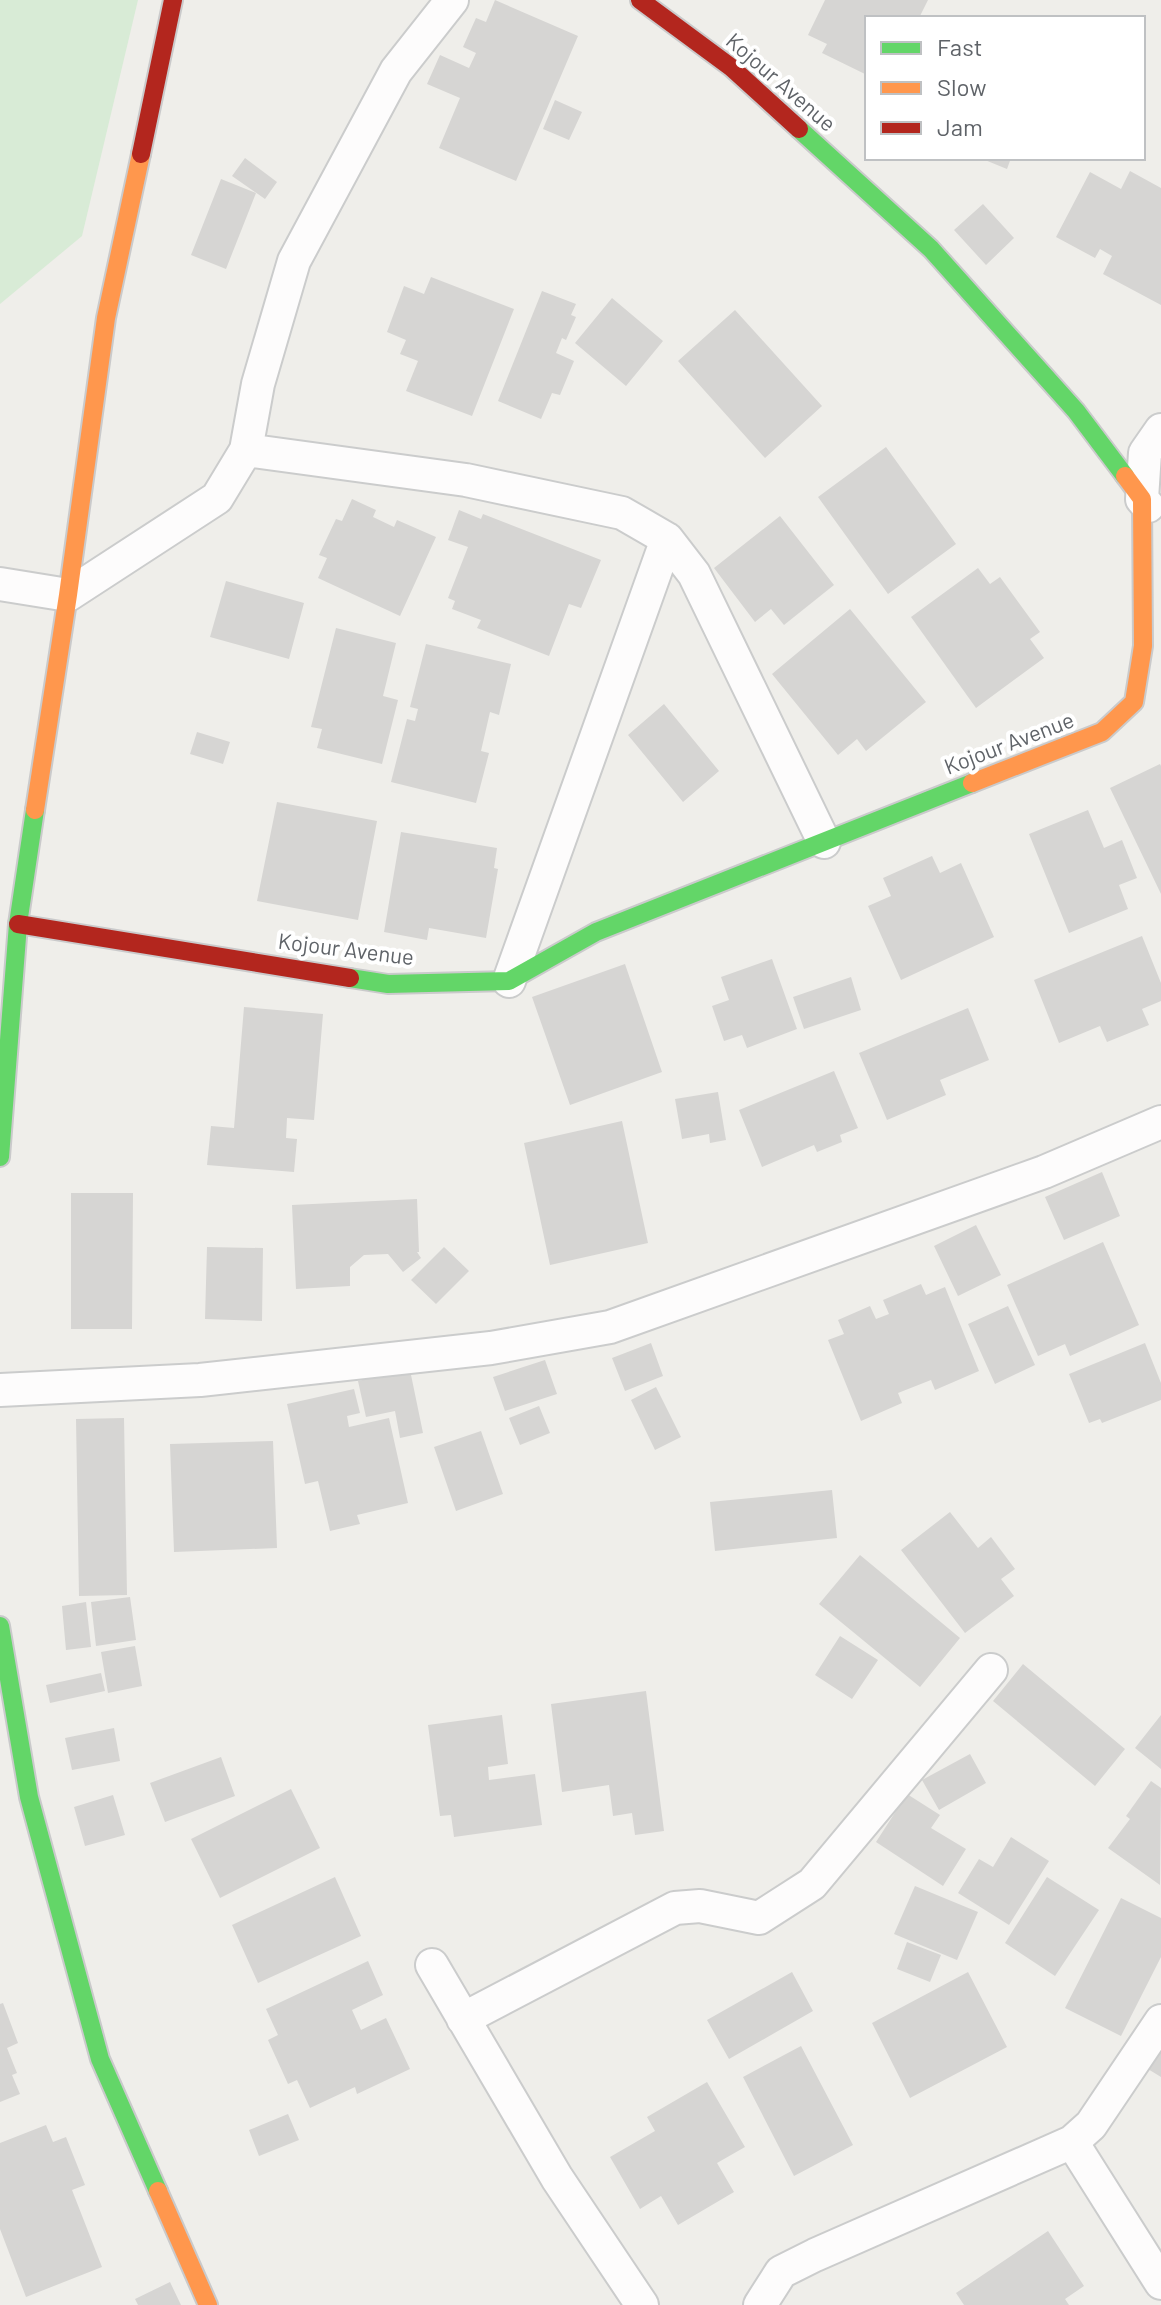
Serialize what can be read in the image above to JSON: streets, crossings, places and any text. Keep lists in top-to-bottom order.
{
  "streets": {
    "street": ["Kojour Avenue"]
  },
  "legend": ["Fast", "Slow", "Jam"]
}
